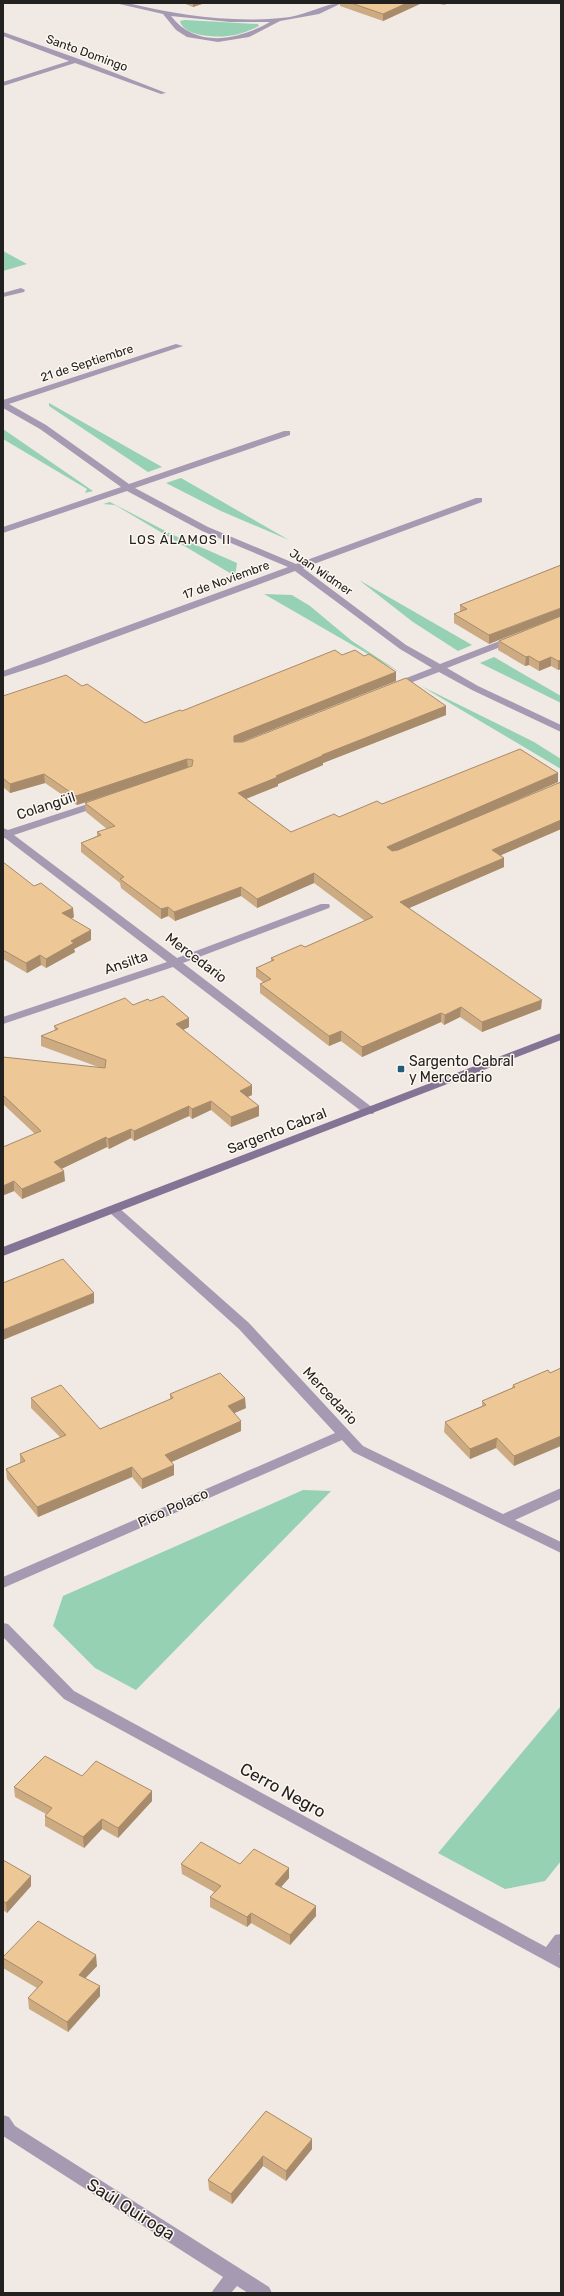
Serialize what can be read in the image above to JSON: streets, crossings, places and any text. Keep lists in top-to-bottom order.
{
  "streets": {
    "main road": ["Sargento Cabral"],
    "street": [
      "Santo Domingo",
      "21 de Septiembre",
      "Juan Widmer",
      "17 de Noviembre",
      "Colangüil",
      "Mercedario",
      "Ansilta",
      "Pico Polaco",
      "Cerro Negro",
      "Saúl Quiroga"
    ]
  },
  "crossings": [
    ["21 de Septiembre", "Juan Widmer"],
    ["Juan Widmer", "17 de Noviembre"],
    ["Colangüil", "Mercedario"],
    ["Mercedario", "Ansilta"],
    ["Mercedario", "Sargento Cabral"],
    ["Mercedario", "Pico Polaco"]
  ],
  "districts": ["LOS ÁLAMOS II"],
  "places": {
    "transit": ["Sargento Cabral y Mercedario"]
  }
}
